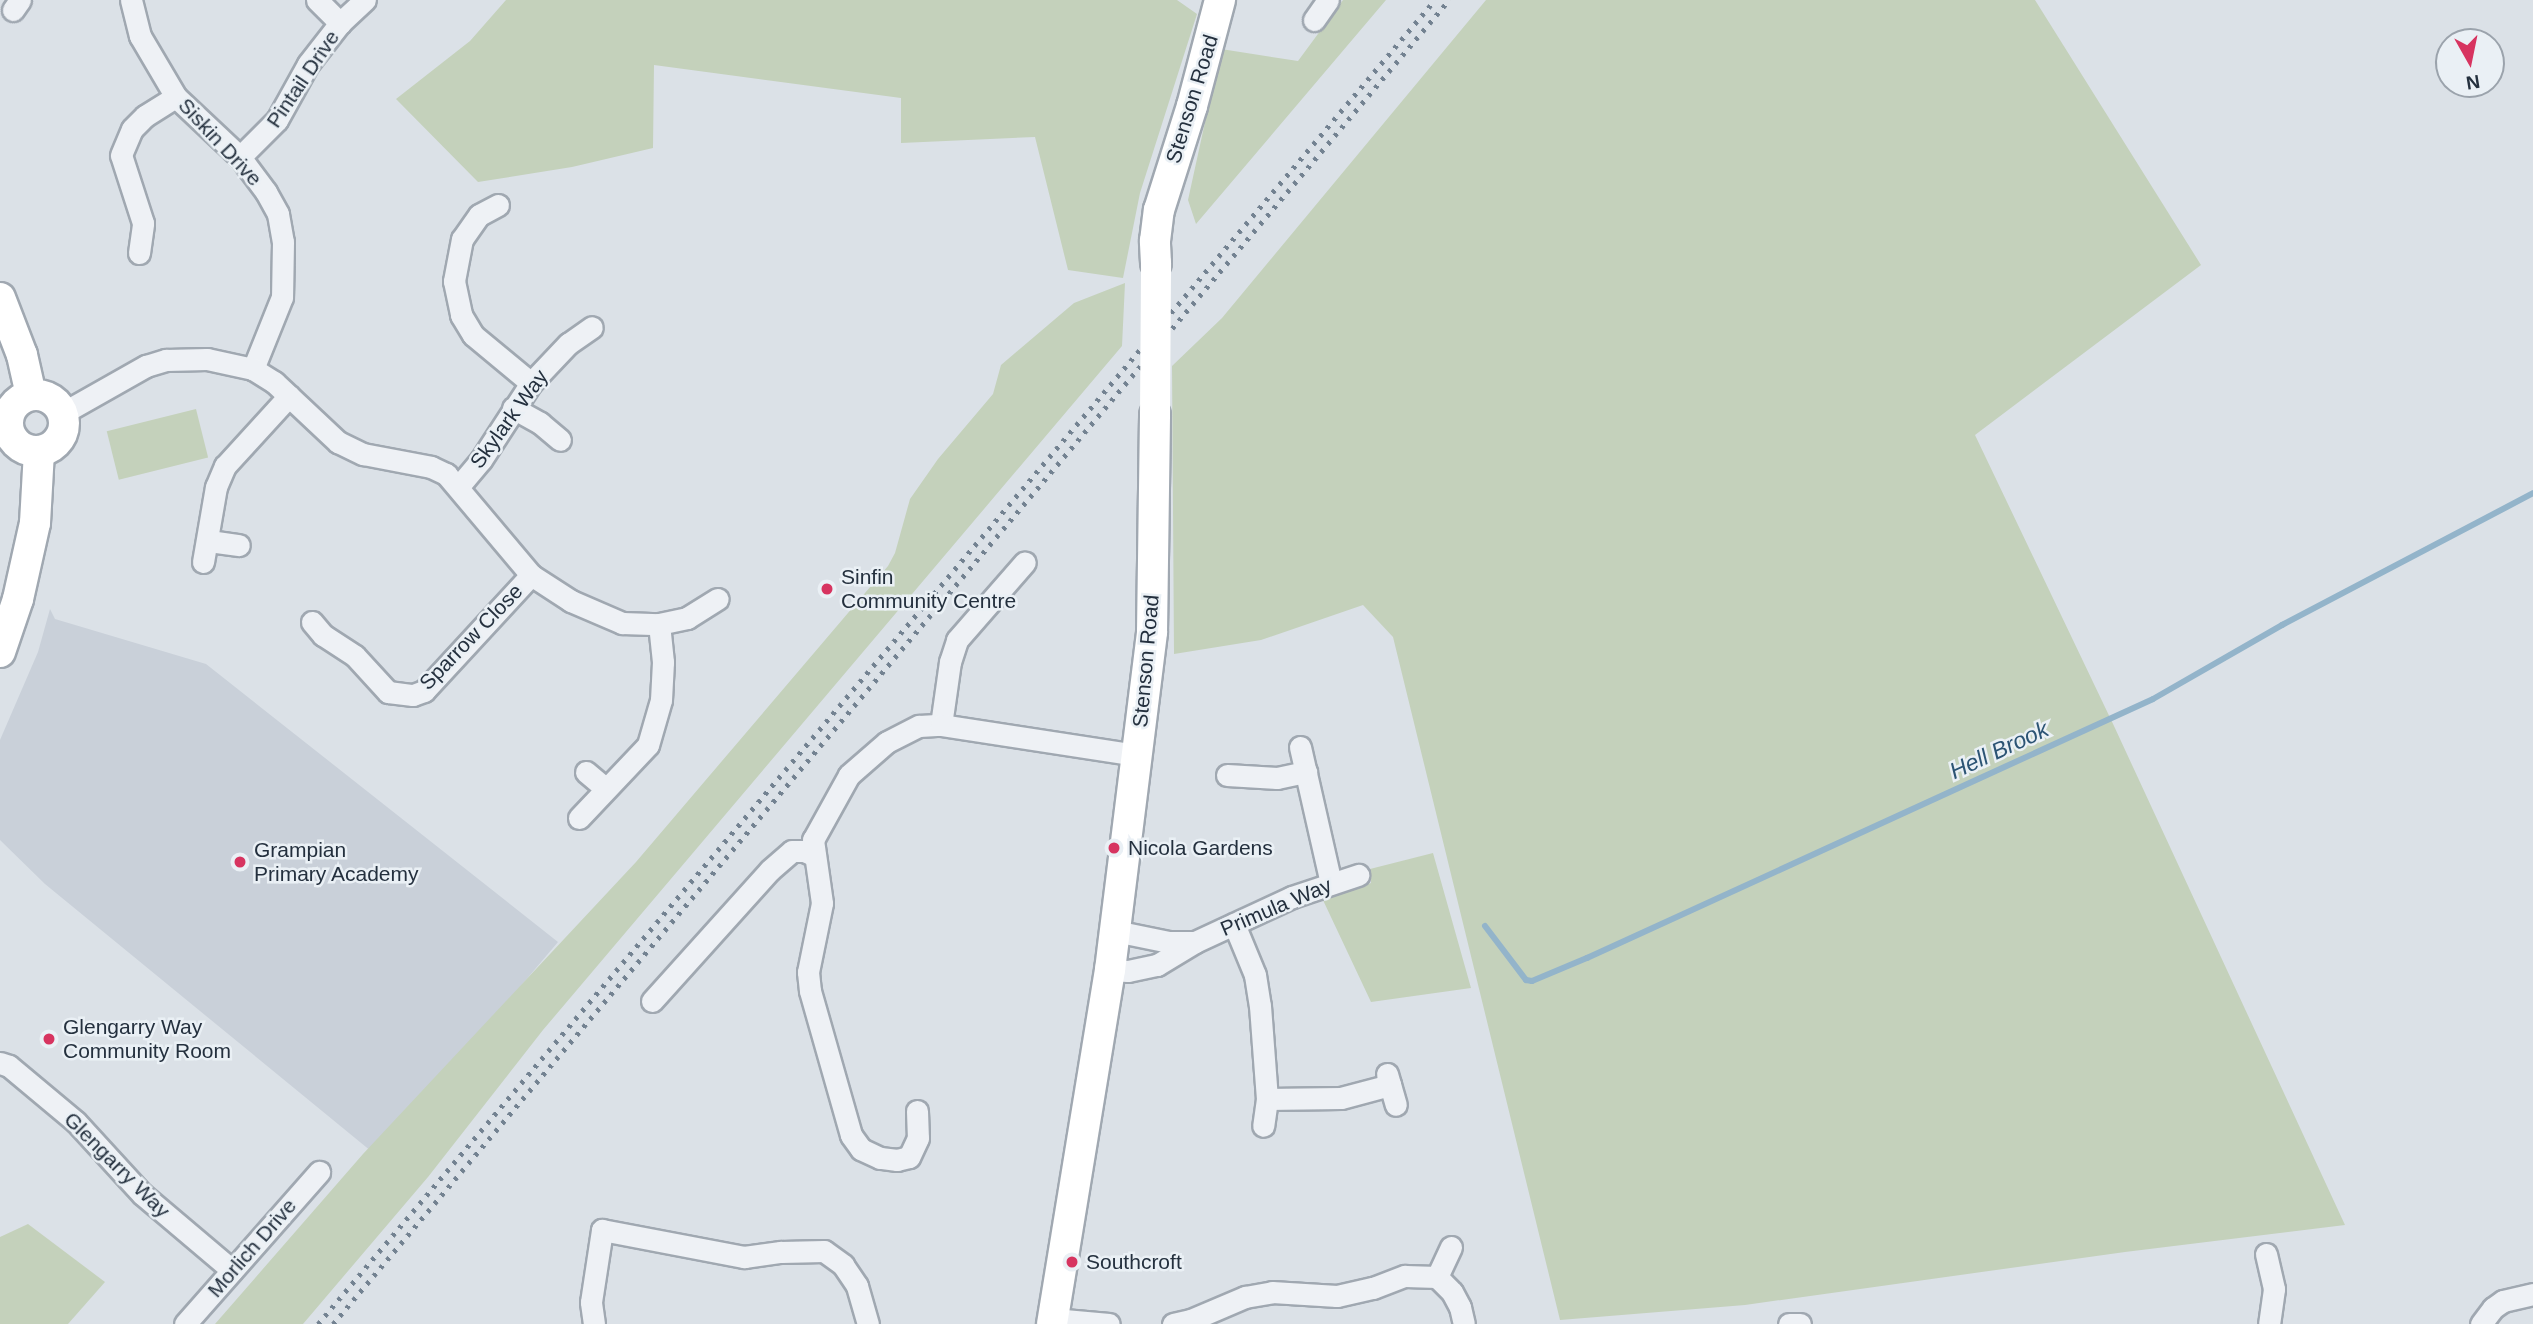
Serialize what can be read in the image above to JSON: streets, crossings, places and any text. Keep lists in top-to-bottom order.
{
  "streets": {
    "street": [
      "Pintail Drive",
      "Stenson Road",
      "Siskin Drive",
      "Skylark Way",
      "Sparrow Close",
      "Primula Way",
      "Glengarry Way",
      "Morlich Drive"
    ]
  },
  "crossings": [
    ["Pintail Drive", "Siskin Drive"],
    ["Stenson Road", "Primula Way"],
    ["Glengarry Way", "Morlich Drive"]
  ],
  "water": ["Hell Brook"],
  "places": [
    "Sinfin Community Centre",
    "Nicola Gardens",
    "Grampian Primary Academy",
    "Glengarry Way Community Room",
    "Southcroft"
  ],
  "north": "bottom"
}
